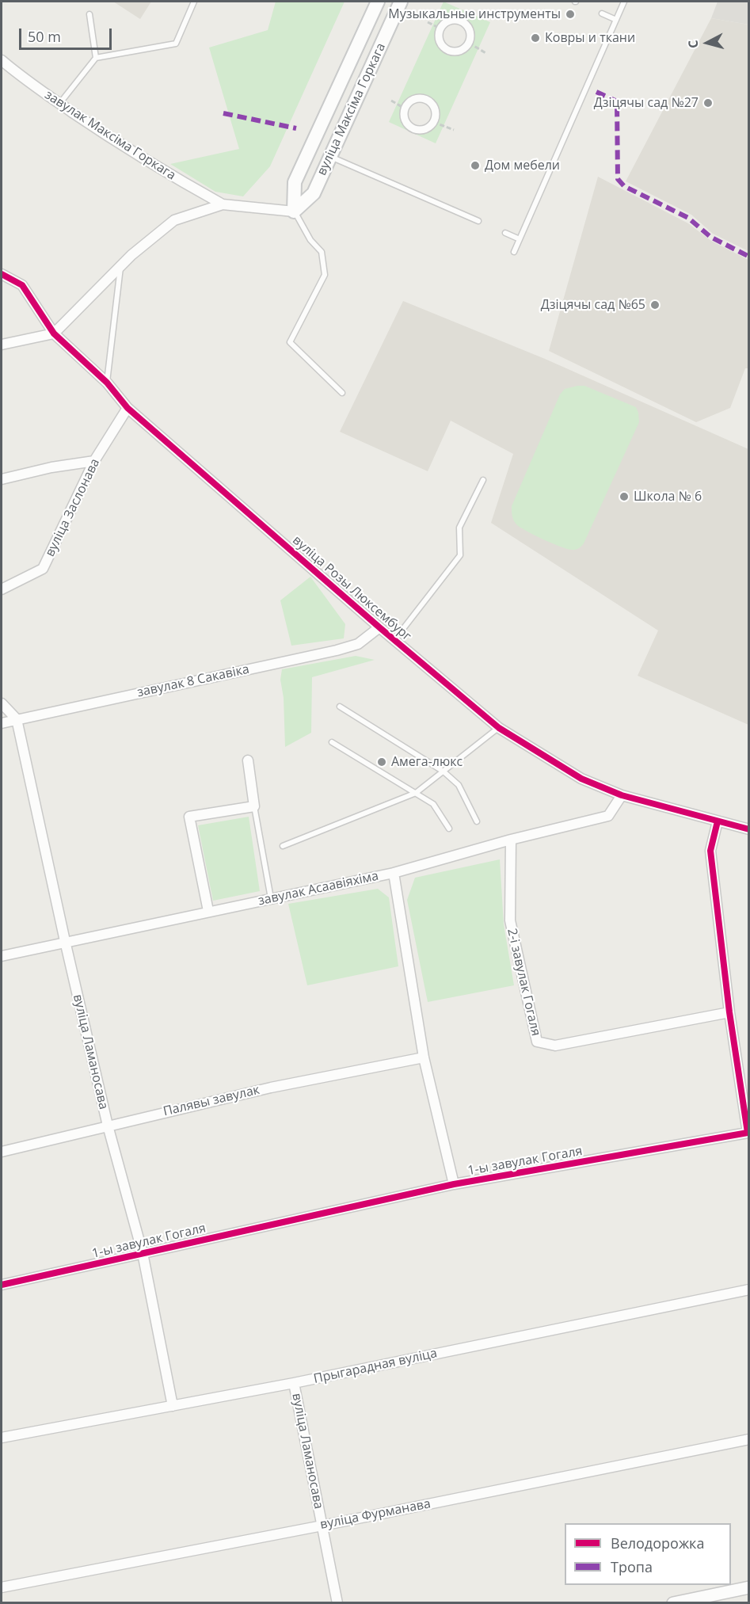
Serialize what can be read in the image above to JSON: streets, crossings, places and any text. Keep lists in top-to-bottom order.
{
  "streets": {
    "main road": ["вуліца Максіма Горкага"],
    "street": [
      "завулак Максіма Горкага",
      "вуліца Заслонава",
      "вуліца Розы Люксембург",
      "завулак 8 Сакавіка",
      "завулак Асаавіяхіма",
      "2-і завулак Гогаля",
      "вуліца Ламаносава",
      "Палявы завулак",
      "1-ы завулак Гогаля",
      "Прыгарадная вуліца",
      "вуліца Фурманава"
    ]
  },
  "crossings": [
    ["вуліца Заслонава", "вуліца Розы Люксембург"],
    ["вуліца Розы Люксембург", "завулак 8 Сакавіка"],
    ["вуліца Розы Люксембург", "завулак Асаавіяхіма"],
    ["вуліца Розы Люксембург", "1-ы завулак Гогаля"],
    ["завулак 8 Сакавіка", "вуліца Ламаносава"],
    ["завулак Асаавіяхіма", "2-і завулак Гогаля"],
    ["завулак Асаавіяхіма", "вуліца Ламаносава"],
    ["завулак Асаавіяхіма", "1-ы завулак Гогаля"],
    ["2-і завулак Гогаля", "1-ы завулак Гогаля"],
    ["вуліца Ламаносава", "Палявы завулак"],
    ["вуліца Ламаносава", "1-ы завулак Гогаля"],
    ["вуліца Ламаносава", "Прыгарадная вуліца"],
    ["вуліца Ламаносава", "вуліца Фурманава"],
    ["Палявы завулак", "1-ы завулак Гогаля"]
  ],
  "places": [
    "Музыкальные инструменты",
    "Ковры и ткани",
    "Дзіцячы сад №27",
    "Дом мебели",
    "Дзіцячы сад №65",
    "Школа № 6",
    "Амега-люкс"
  ],
  "legend": ["Велодорожка", "Тропа"],
  "scale_bar": "50 m",
  "north": "left"
}
